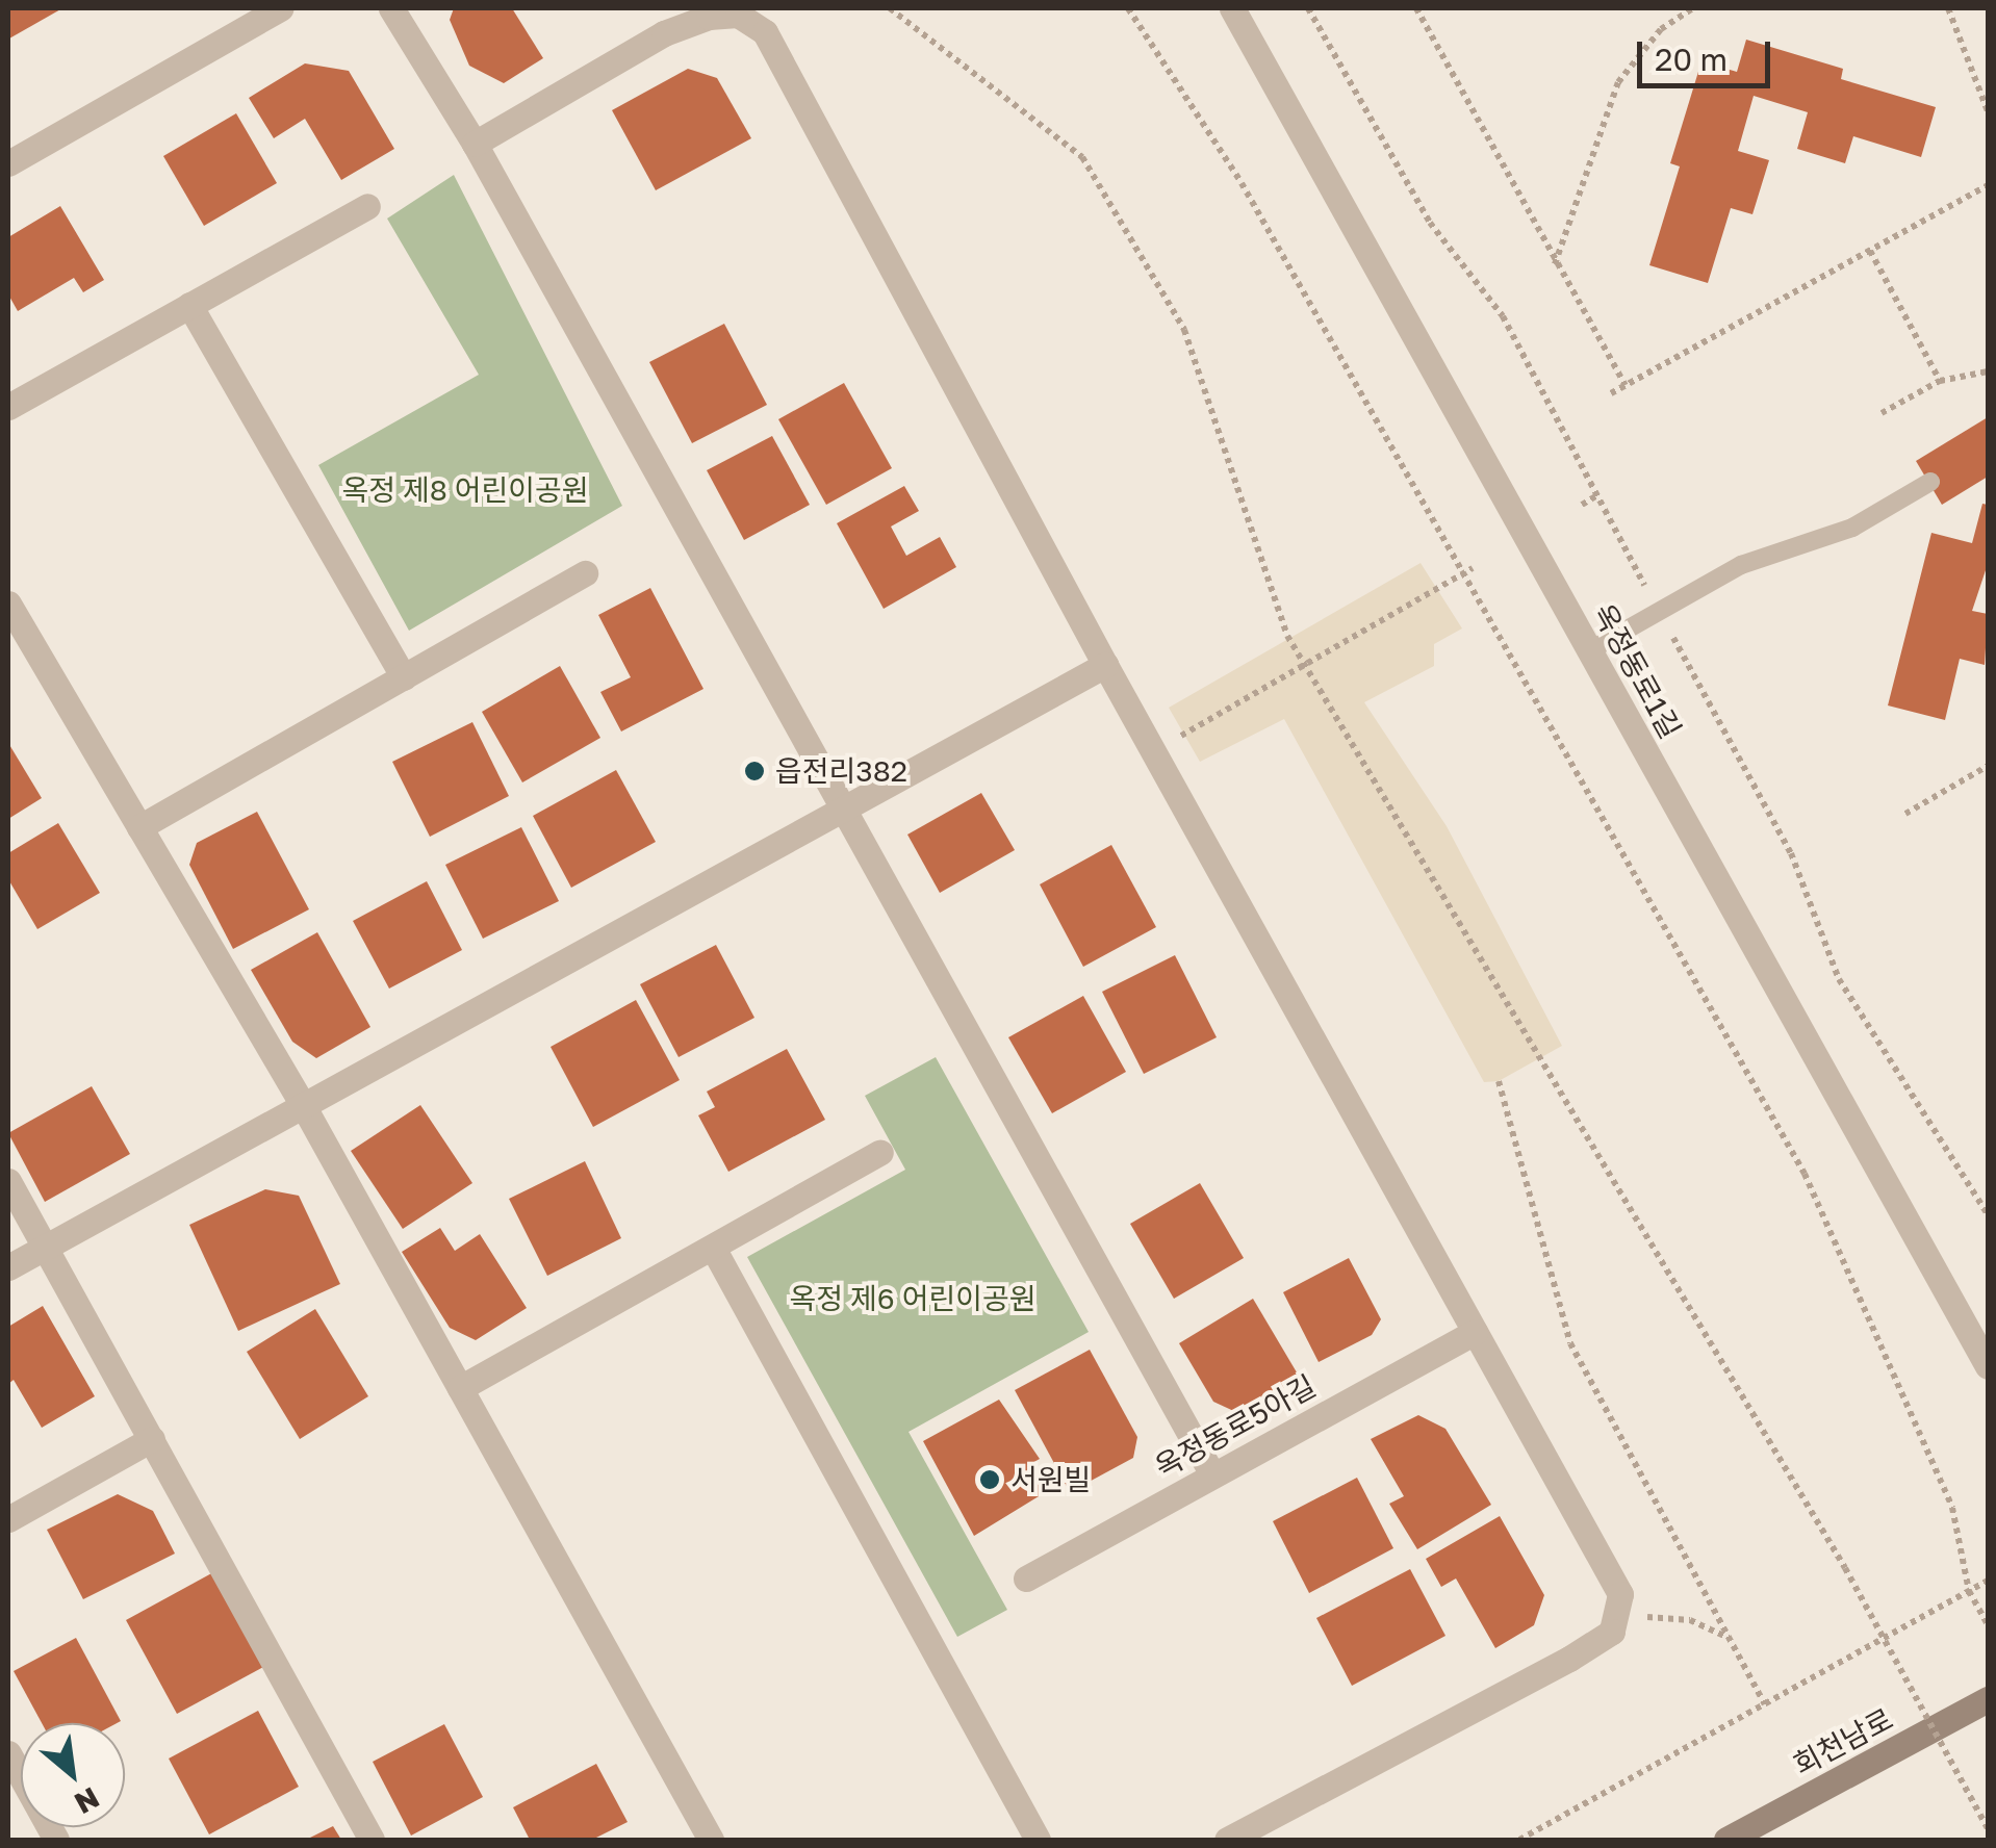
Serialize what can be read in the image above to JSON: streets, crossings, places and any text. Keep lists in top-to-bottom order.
{
  "streets": {
    "main road": ["회천남로"],
    "street": ["옥정동로1길", "옥정동로5아길"]
  },
  "parks": ["옥정 제8 어린이공원", "옥정 제6 어린이공원"],
  "places": ["읍전리382", "서원빌"],
  "scale_bar": "20 m",
  "north": "bottom right"
}
